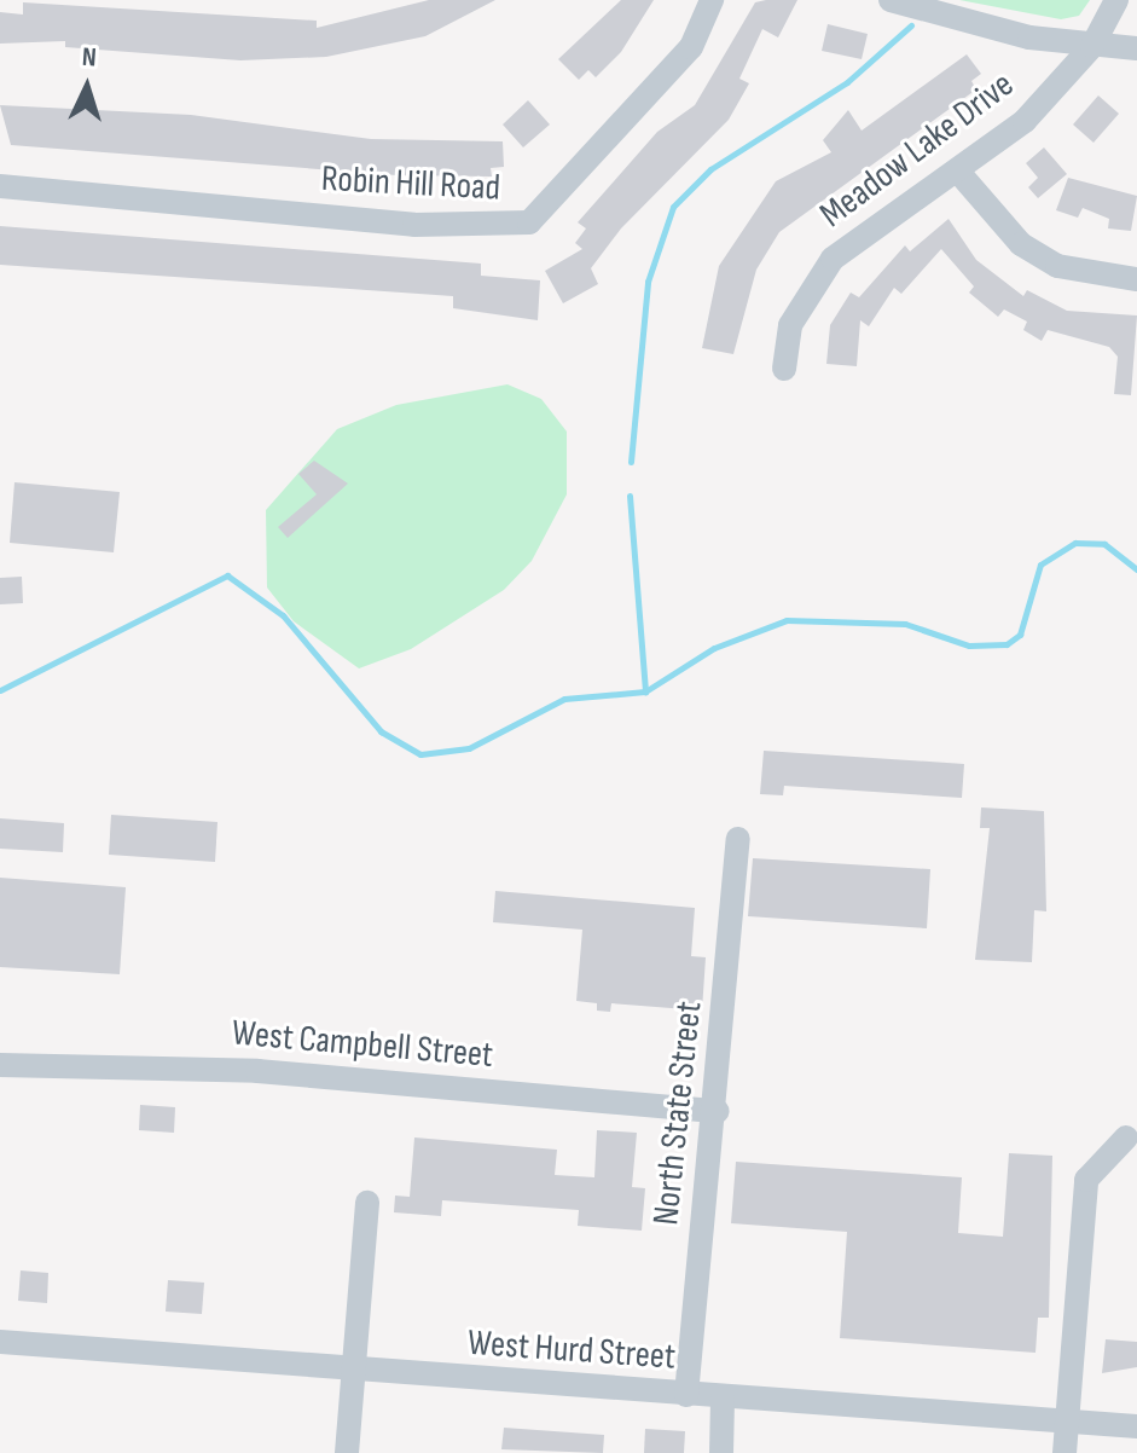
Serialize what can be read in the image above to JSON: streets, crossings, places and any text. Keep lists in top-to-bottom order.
{
  "streets": {
    "street": [
      "Meadow Lake Drive",
      "Robin Hill Road",
      "West Campbell Street",
      "North State Street",
      "West Hurd Street"
    ]
  },
  "crossings": [
    ["West Campbell Street", "North State Street"],
    ["North State Street", "West Hurd Street"]
  ],
  "north": "top"
}
